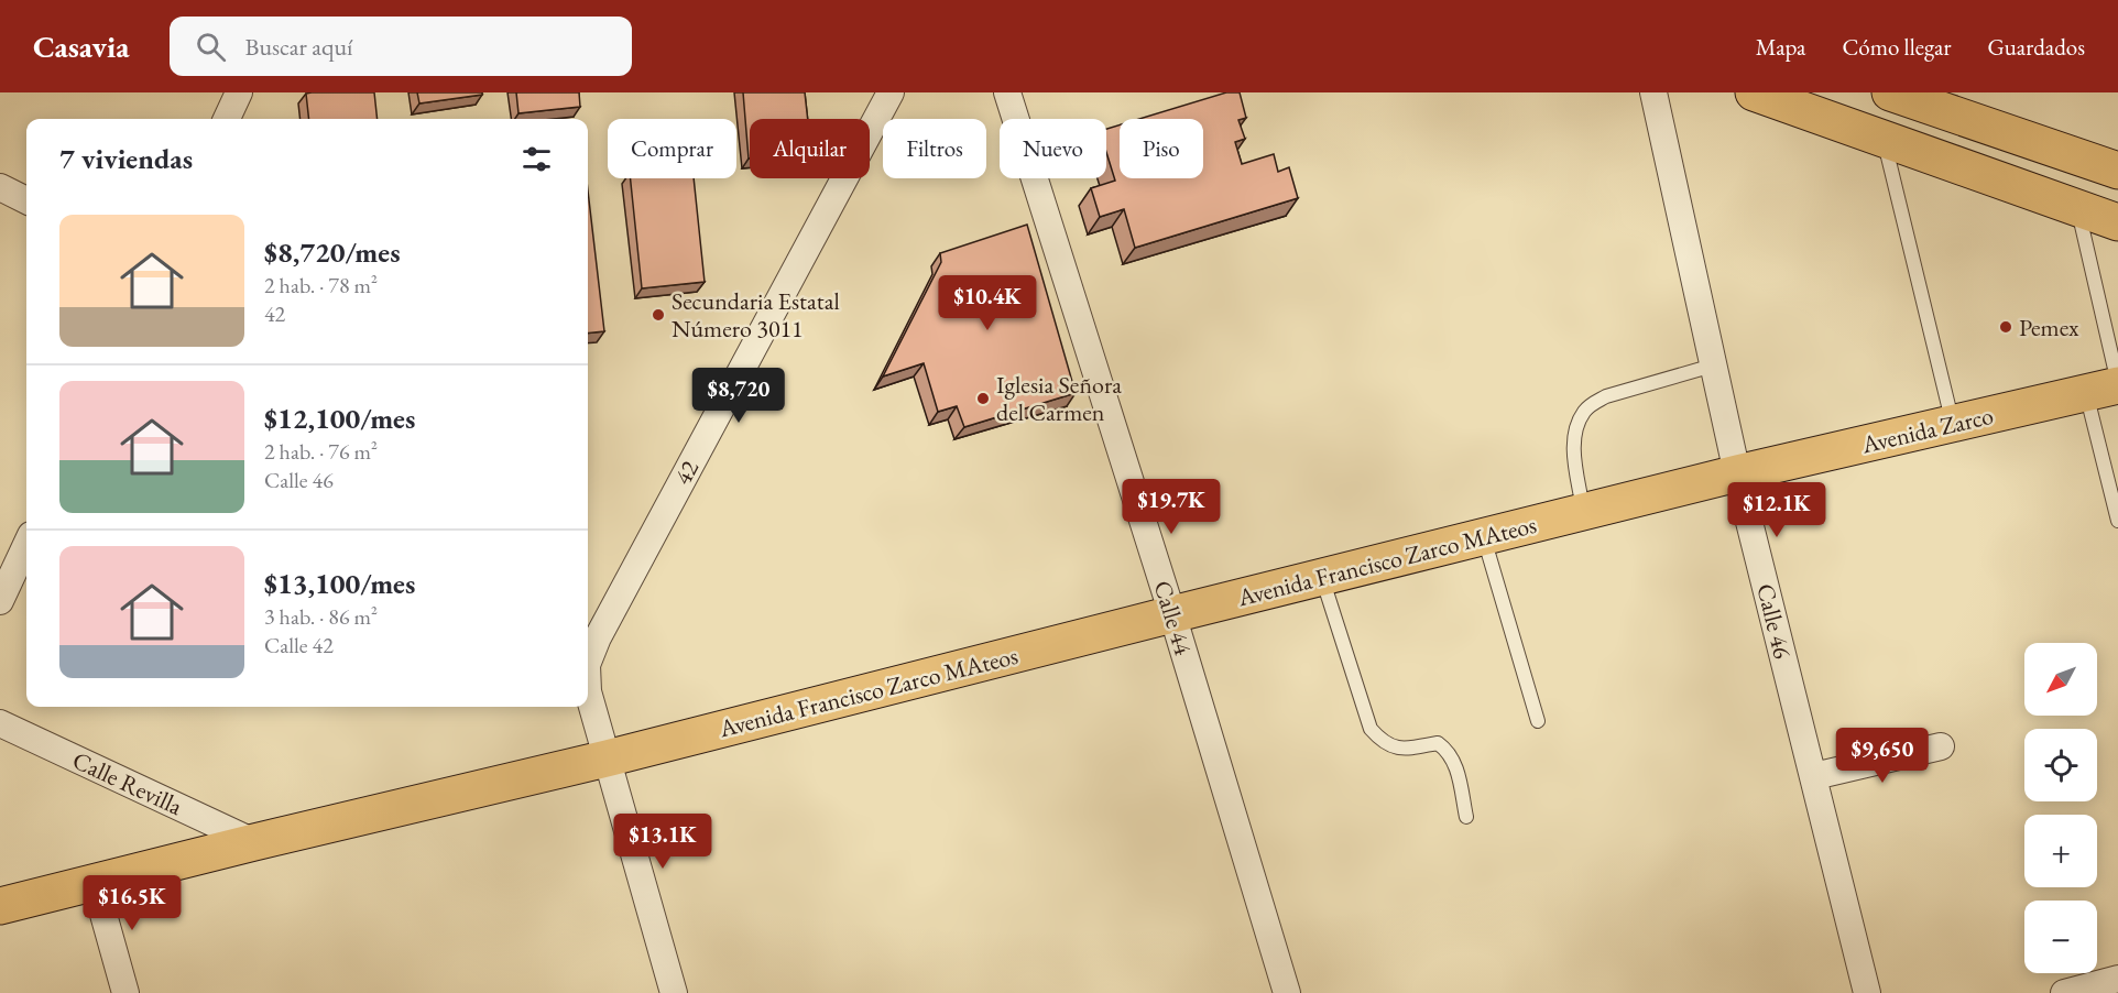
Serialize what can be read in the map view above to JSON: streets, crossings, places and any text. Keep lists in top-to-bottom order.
{
  "streets": {
    "main road": ["Avenida Zarco", "Avenida Francisco Zarco MAteos"],
    "street": [
      "42",
      "Calle 44",
      "Calle 46",
      "Calle Revilla"
    ]
  },
  "crossings": [
    ["Avenida Zarco", "Avenida Francisco Zarco MAteos"],
    ["Avenida Zarco", "Calle 46"],
    ["42", "Avenida Francisco Zarco MAteos"],
    ["Avenida Francisco Zarco MAteos", "Calle 44"],
    ["Avenida Francisco Zarco MAteos", "Calle 46"],
    ["Avenida Francisco Zarco MAteos", "Calle Revilla"]
  ],
  "places": ["Secundaria Estatal Número 3011", "Pemex", "Iglesia Señora del Carmen"],
  "north": "bottom left",
  "page": {
    "header": "Casavia",
    "search": "Buscar aquí",
    "nav": ["Mapa", "Cómo llegar", "Guardados"],
    "chip": [
      "Comprar",
      "Alquilar",
      "Filtros",
      "Nuevo",
      "Piso"
    ],
    "heading": "7 viviendas",
    "list": [
      {
        "name": "$8,720/mes",
        "note": "2 hab. · 78 m² · 42"
      },
      {
        "name": "$12,100/mes",
        "note": "2 hab. · 76 m² · Calle 46"
      },
      {
        "name": "$13,100/mes",
        "note": "3 hab. · 86 m² · Calle 42"
      }
    ],
    "price": [
      "$10.4K",
      "$8,720",
      "$19.7K",
      "$12.1K",
      "$9,650",
      "$13.1K",
      "$16.5K"
    ],
    "map_buttons": ["+", "−"]
  }
}
